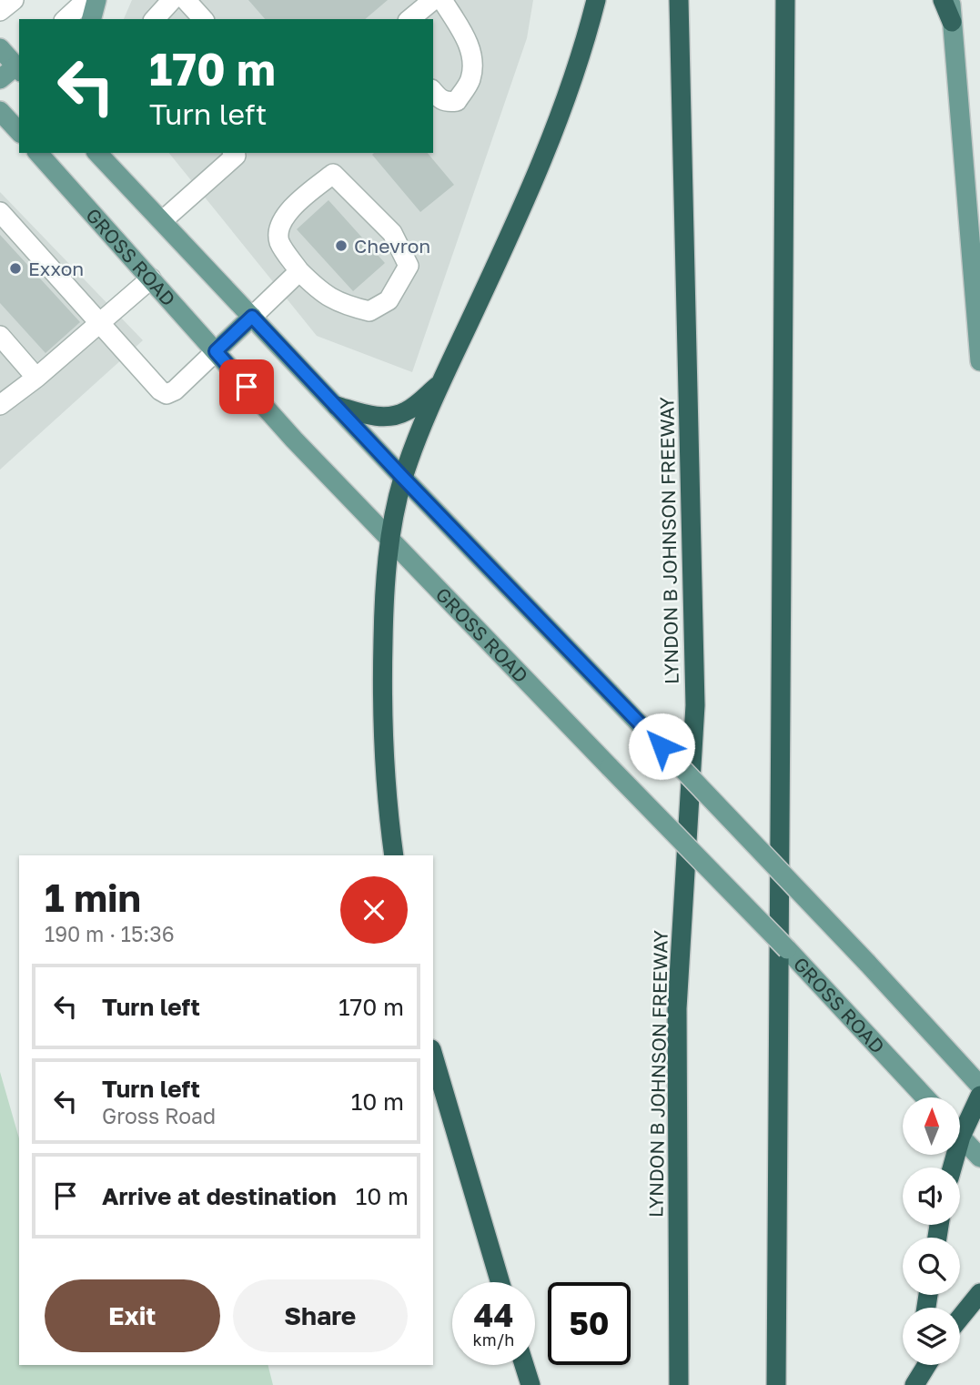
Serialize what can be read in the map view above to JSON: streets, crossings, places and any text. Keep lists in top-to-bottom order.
{
  "streets": {
    "highway": ["LYNDON B JOHNSON FREEWAY"],
    "main road": ["GROSS ROAD"]
  },
  "places": ["Chevron", "Exxon"],
  "north": "top",
  "page": {
    "turn": ["170 m", "Turn left"],
    "heading": ["1 min", "190 m · 15:36"],
    "list": [
      {
        "name": "Turn left",
        "value": "170 m"
      },
      {
        "name": "Turn left",
        "note": "Gross Road",
        "value": "10 m"
      },
      {
        "name": "Arrive at destination",
        "value": "10 m"
      }
    ],
    "buttons": ["Exit", "Share"],
    "speed": "44 km/h",
    "limit": "50"
  }
}
